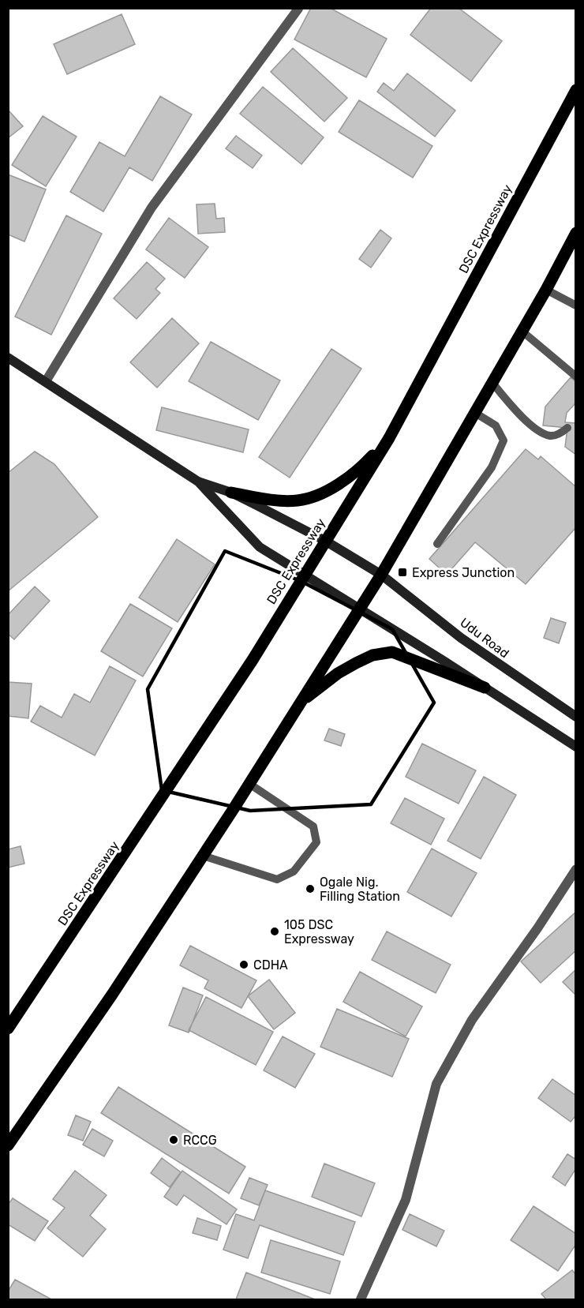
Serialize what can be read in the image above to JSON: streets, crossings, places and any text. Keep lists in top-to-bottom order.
{
  "streets": {
    "main road": ["DSC Expressway", "Udu Road"]
  },
  "crossings": [
    ["DSC Expressway", "Udu Road"]
  ],
  "places": {
    "transit": ["Express Junction"],
    "other": [
      "Ogale Nig. Filling Station",
      "105 DSC Expressway",
      "CDHA",
      "RCCG"
    ]
  }
}
